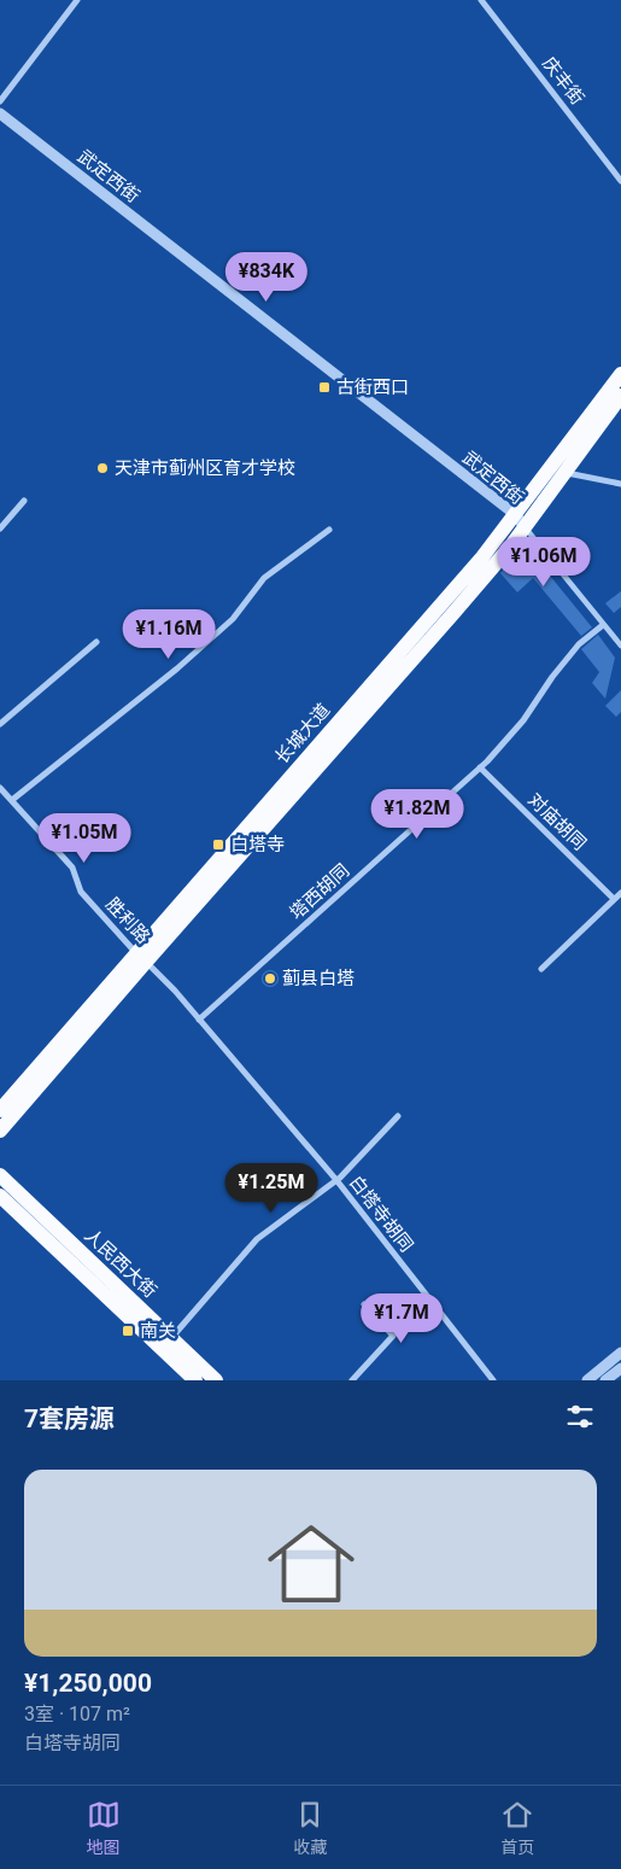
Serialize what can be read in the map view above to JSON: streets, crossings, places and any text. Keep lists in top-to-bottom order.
{
  "streets": {
    "main road": ["长城大道", "人民西大街"],
    "street": [
      "庆丰街",
      "武定西街",
      "对庙胡同",
      "塔西胡同",
      "胜利路",
      "白塔寺胡同"
    ]
  },
  "crossings": [
    ["武定西街", "长城大道"],
    ["长城大道", "胜利路"],
    ["长城大道", "白塔寺胡同"],
    ["对庙胡同", "塔西胡同"],
    ["塔西胡同", "白塔寺胡同"],
    ["胜利路", "白塔寺胡同"]
  ],
  "places": {
    "transit": ["古街西口", "白塔寺", "南关"],
    "other": ["天津市蓟州区育才学校", "蓟县白塔"]
  },
  "page": {
    "price": [
      "¥834K",
      "¥1.06M",
      "¥1.16M",
      "¥1.82M",
      "¥1.05M",
      "¥1.25M",
      "¥1.7M"
    ],
    "heading": "7套房源",
    "list": [
      {
        "name": "¥1,250,000",
        "note": "3室 · 107 m² · 白塔寺胡同"
      }
    ],
    "tabs": ["地图", "收藏", "首页"]
  }
}
